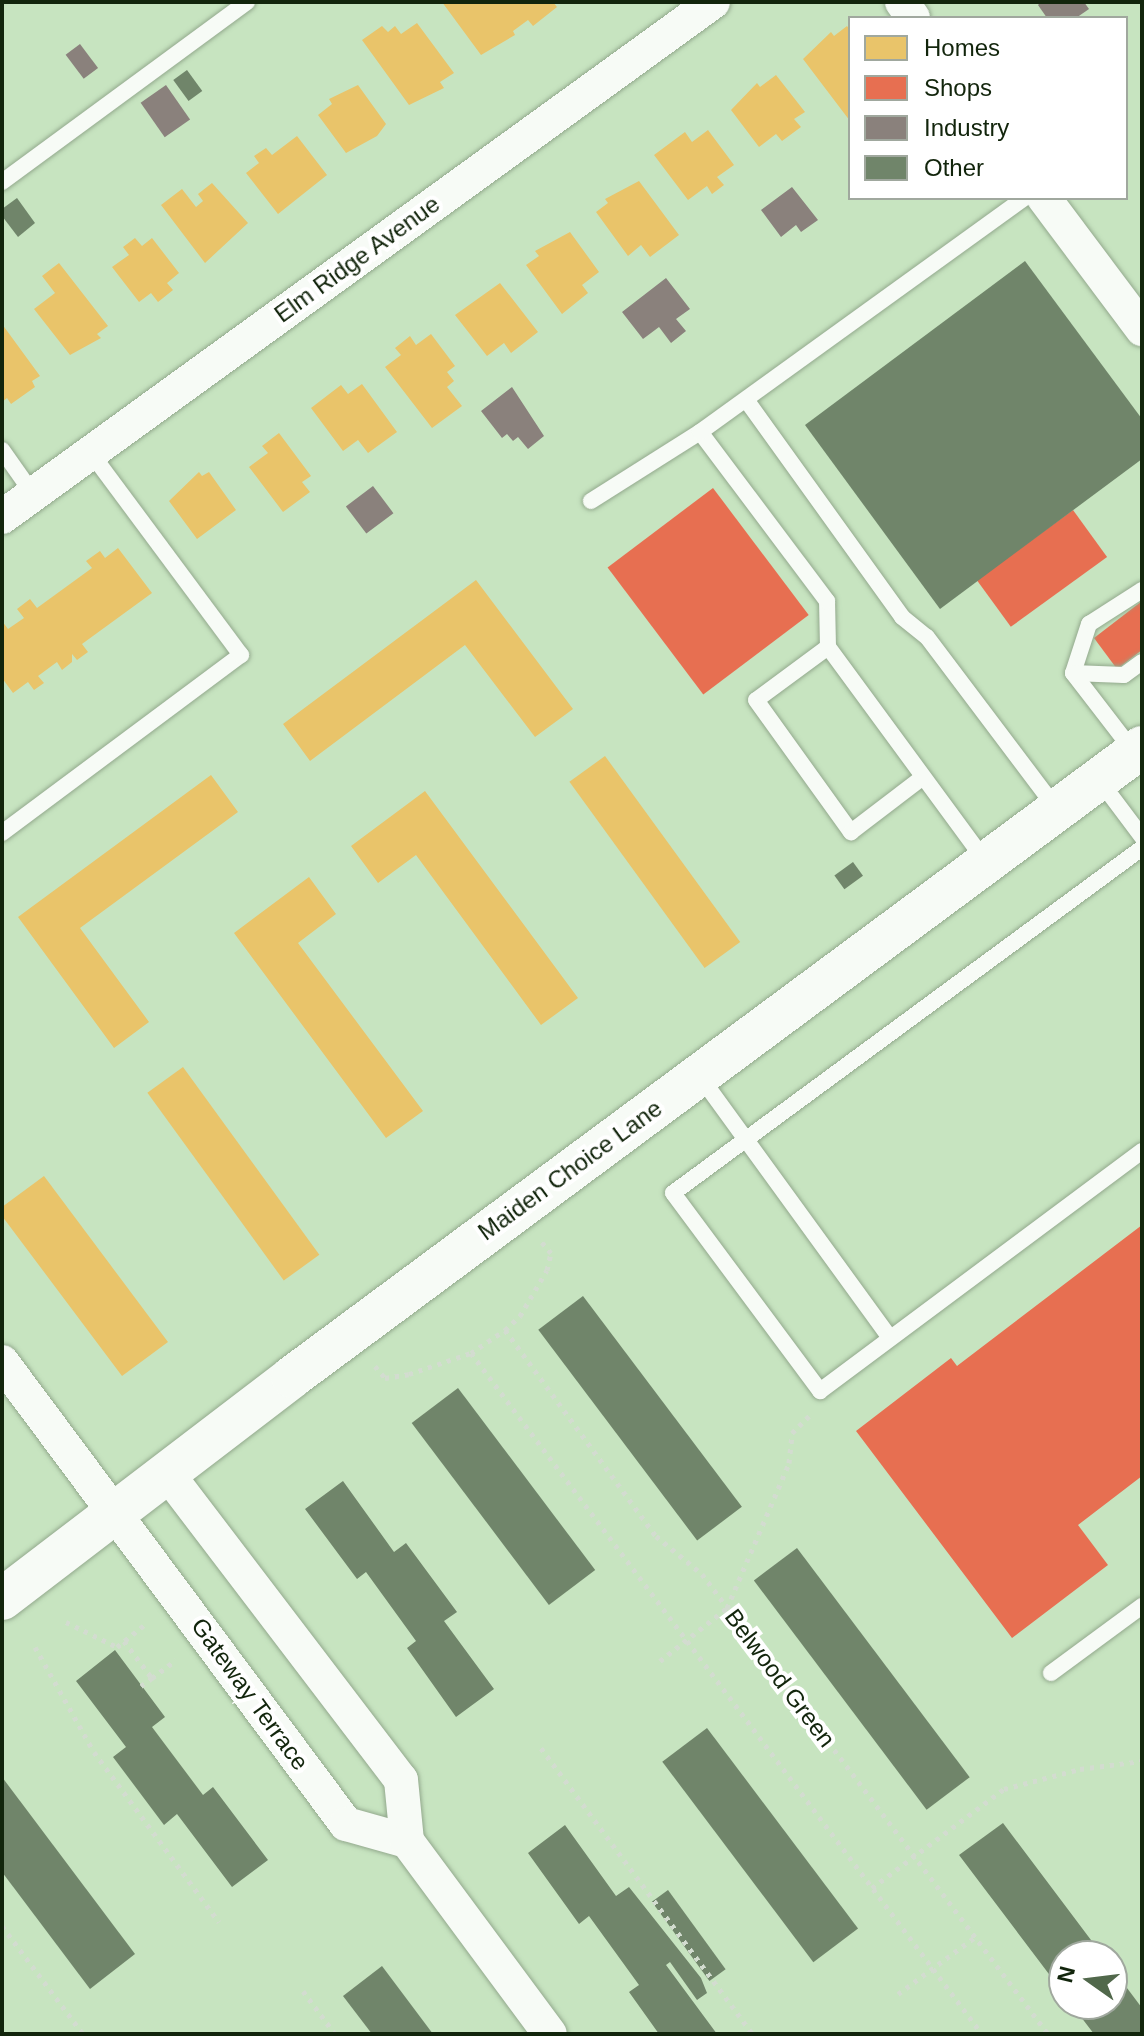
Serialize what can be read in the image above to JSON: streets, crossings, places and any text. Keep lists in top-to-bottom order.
{
  "streets": {
    "street": ["Elm Ridge Avenue", "Maiden Choice Lane", "Gateway Terrace"],
    "path": ["Belwood Green"]
  },
  "crossings": [
    ["Maiden Choice Lane", "Gateway Terrace"]
  ],
  "legend": [
    "Homes",
    "Shops",
    "Industry",
    "Other"
  ],
  "north": "left"
}
